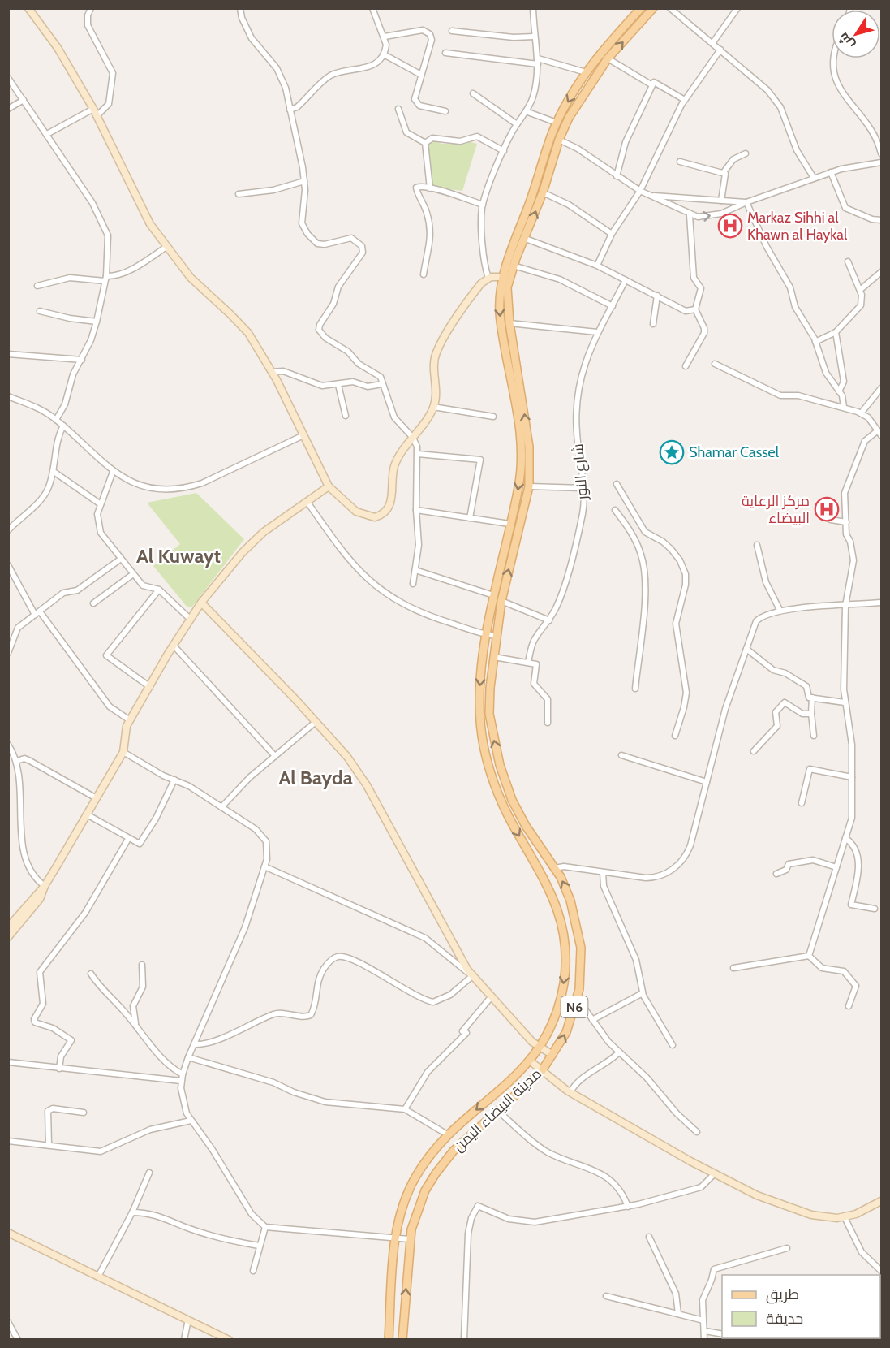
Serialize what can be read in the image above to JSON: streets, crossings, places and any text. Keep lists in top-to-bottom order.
{
  "streets": {
    "main road": ["N6", "مدينة البيضاء اليمن"],
    "street": ["شارع النور"]
  },
  "districts": ["Al Kuwayt", "Al Bayda"],
  "places": {
    "hospital": ["Markaz Sihhi al Khawn al Haykal", "مركز الرعاية البيضاء"],
    "place": ["Shamar Cassel"]
  },
  "legend": ["طريق", "حديقة"],
  "north": "bottom left"
}
